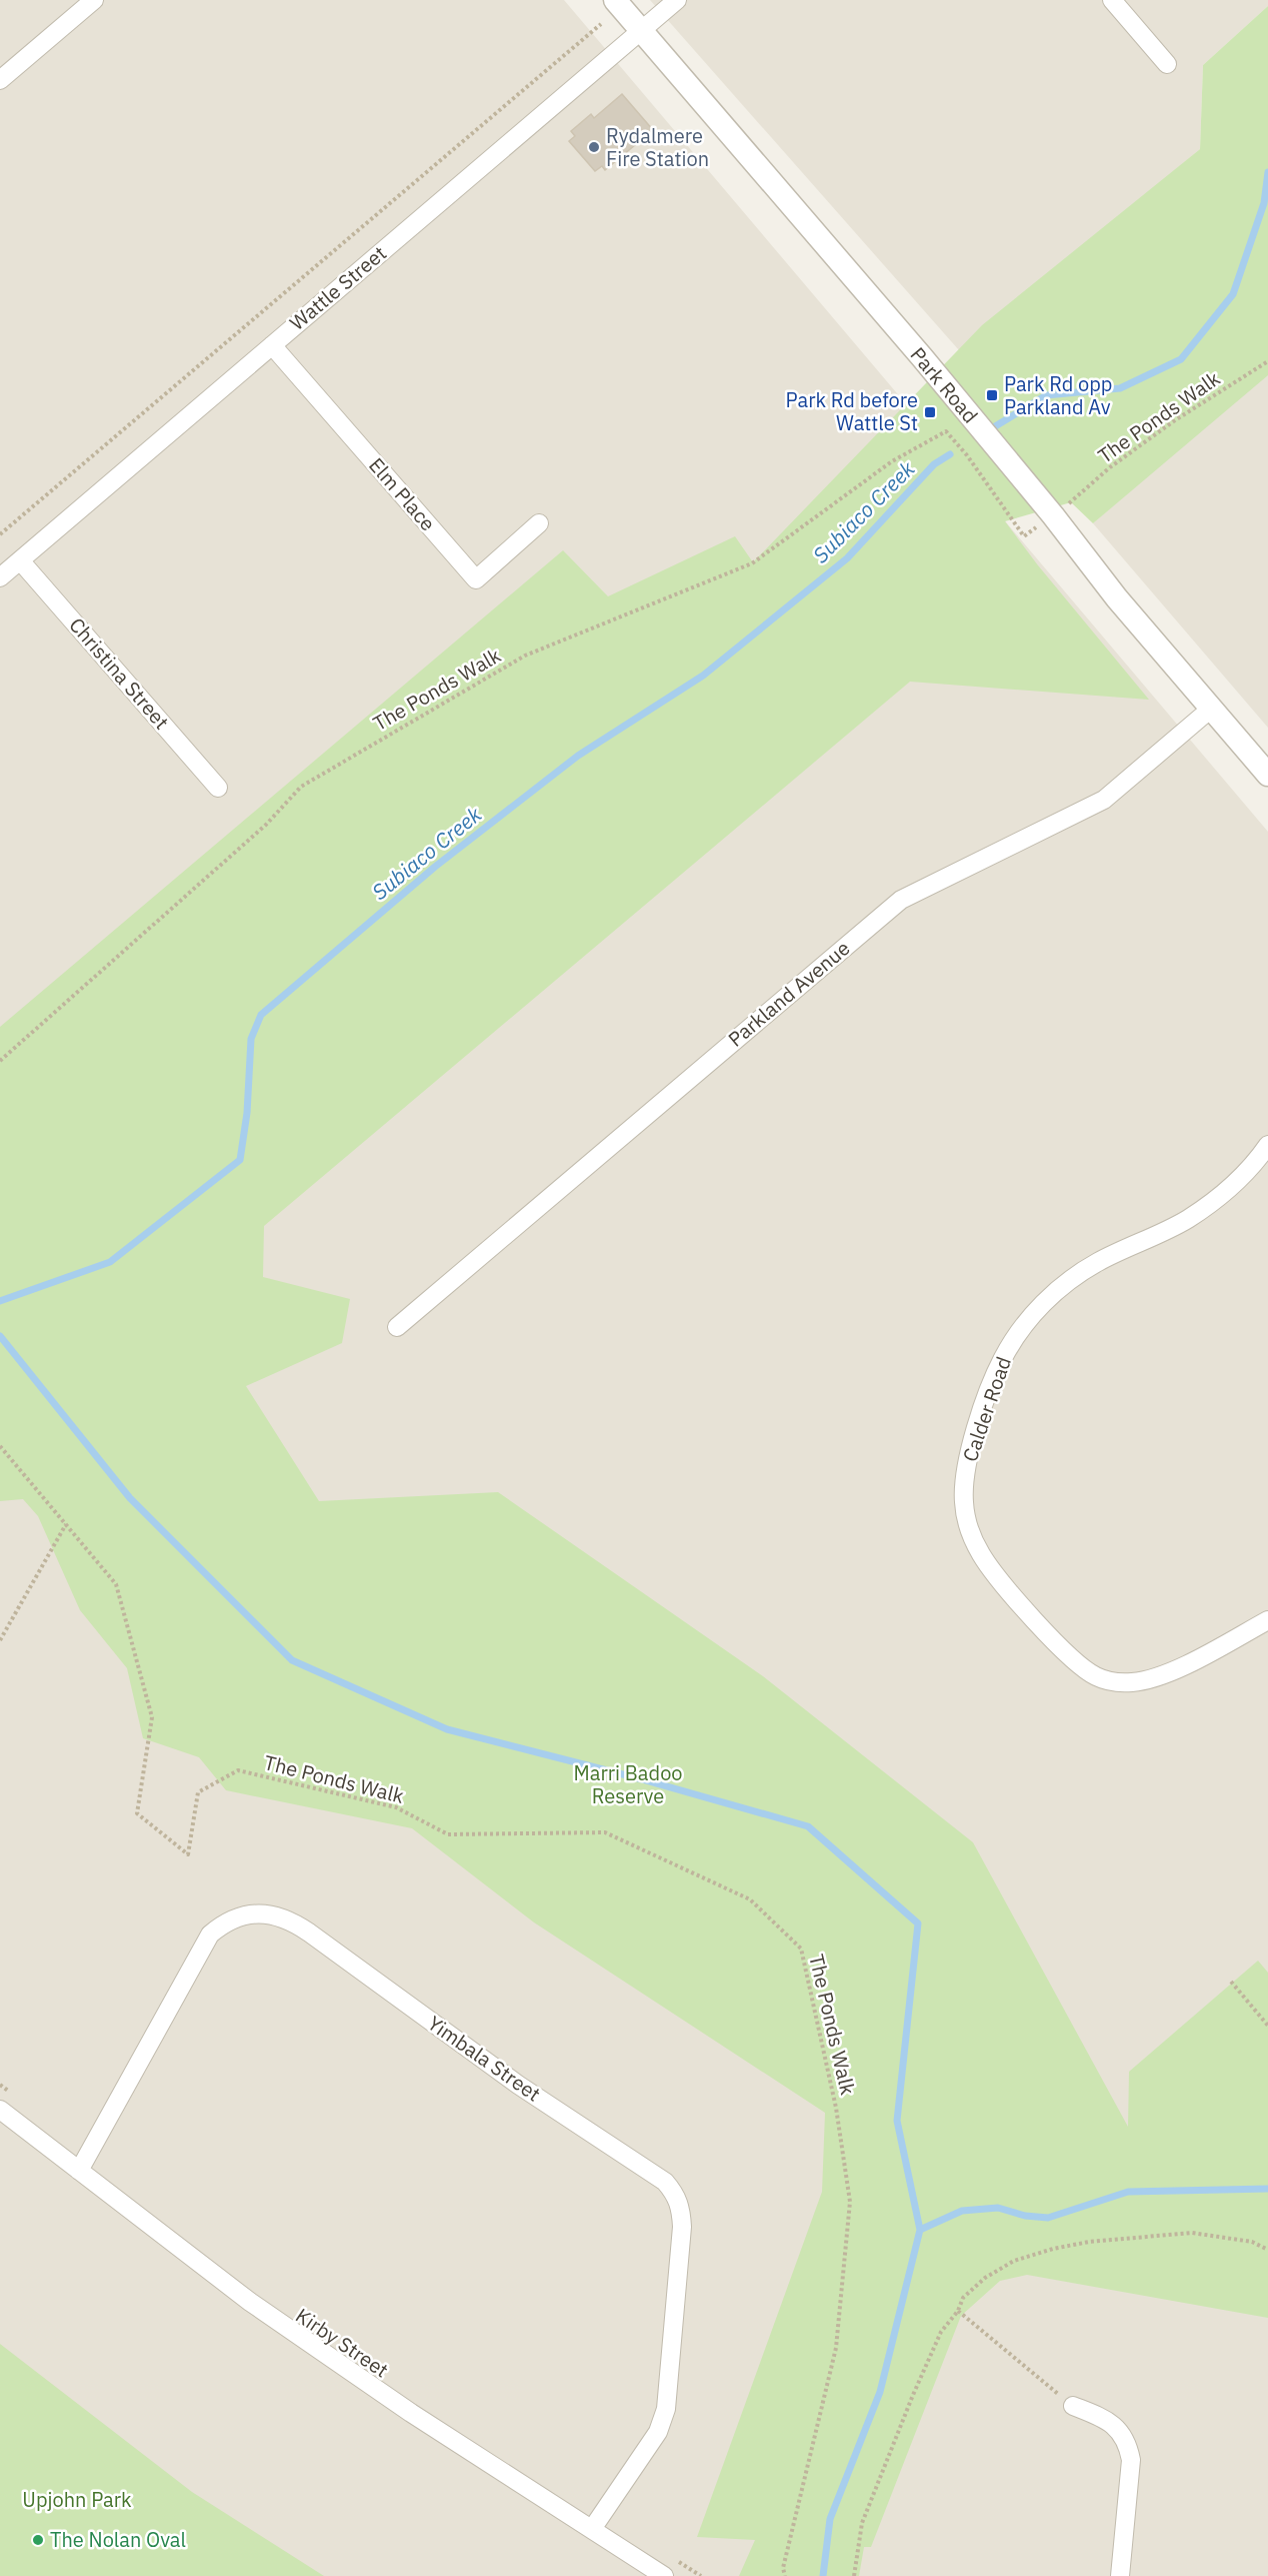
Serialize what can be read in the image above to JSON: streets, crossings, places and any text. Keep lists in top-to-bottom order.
{
  "streets": {
    "street": [
      "Wattle Street",
      "Park Road",
      "Elm Place",
      "Christina Street",
      "Parkland Avenue",
      "Calder Road",
      "Yimbala Street",
      "Kirby Street"
    ],
    "path": ["The Ponds Walk"]
  },
  "crossings": [
    ["Wattle Street", "Park Road"],
    ["Wattle Street", "Elm Place"],
    ["Wattle Street", "Christina Street"],
    ["Park Road", "Parkland Avenue"],
    ["Yimbala Street", "Kirby Street"]
  ],
  "water": ["Subiaco Creek"],
  "parks": ["Marri Badoo Reserve", "Upjohn Park"],
  "places": {
    "other": ["Rydalmere Fire Station", "The Nolan Oval"],
    "transit": ["Park Rd opp Parkland Av", "Park Rd before Wattle St"]
  }
}
